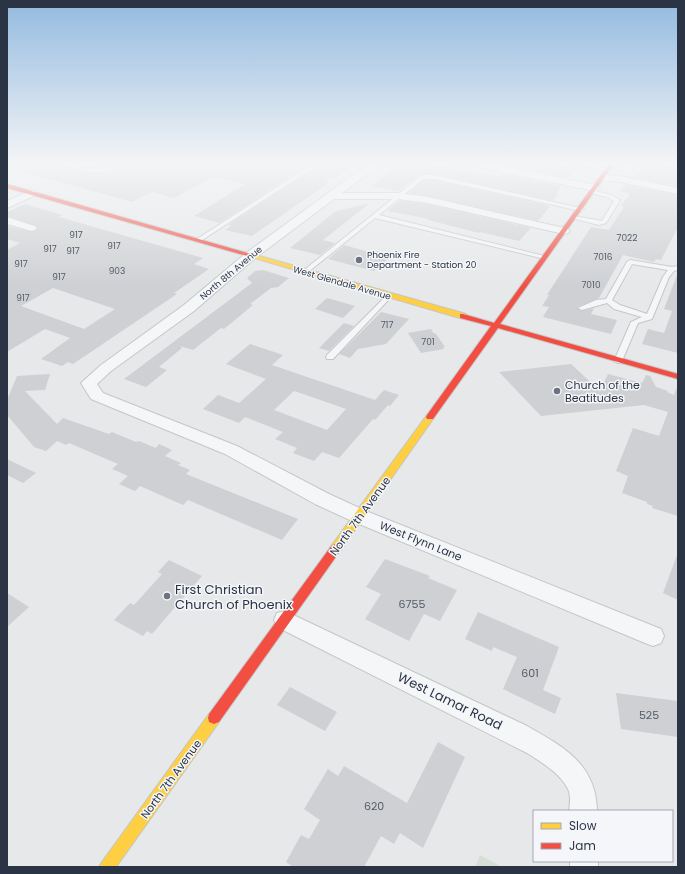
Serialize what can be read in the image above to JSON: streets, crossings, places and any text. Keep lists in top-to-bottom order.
{
  "streets": {
    "main road": ["West Glendale Avenue", "North 7th Avenue"],
    "street": ["North 8th Avenue", "West Flynn Lane", "West Lamar Road"]
  },
  "crossings": [
    ["North 8th Avenue", "West Glendale Avenue"],
    ["North 8th Avenue", "West Flynn Lane"],
    ["West Glendale Avenue", "North 7th Avenue"],
    ["North 7th Avenue", "West Flynn Lane"],
    ["North 7th Avenue", "West Lamar Road"]
  ],
  "places": ["Phoenix Fire Department - Station 20", "Church of the Beatitudes", "First Christian Church of Phoenix"],
  "house_numbers": [
    "917",
    "7022",
    "917",
    "917",
    "917",
    "7016",
    "917",
    "903",
    "917",
    "7010",
    "917",
    "717",
    "701",
    "6755",
    "601",
    "525",
    "620"
  ],
  "legend": ["Slow", "Jam"]
}
